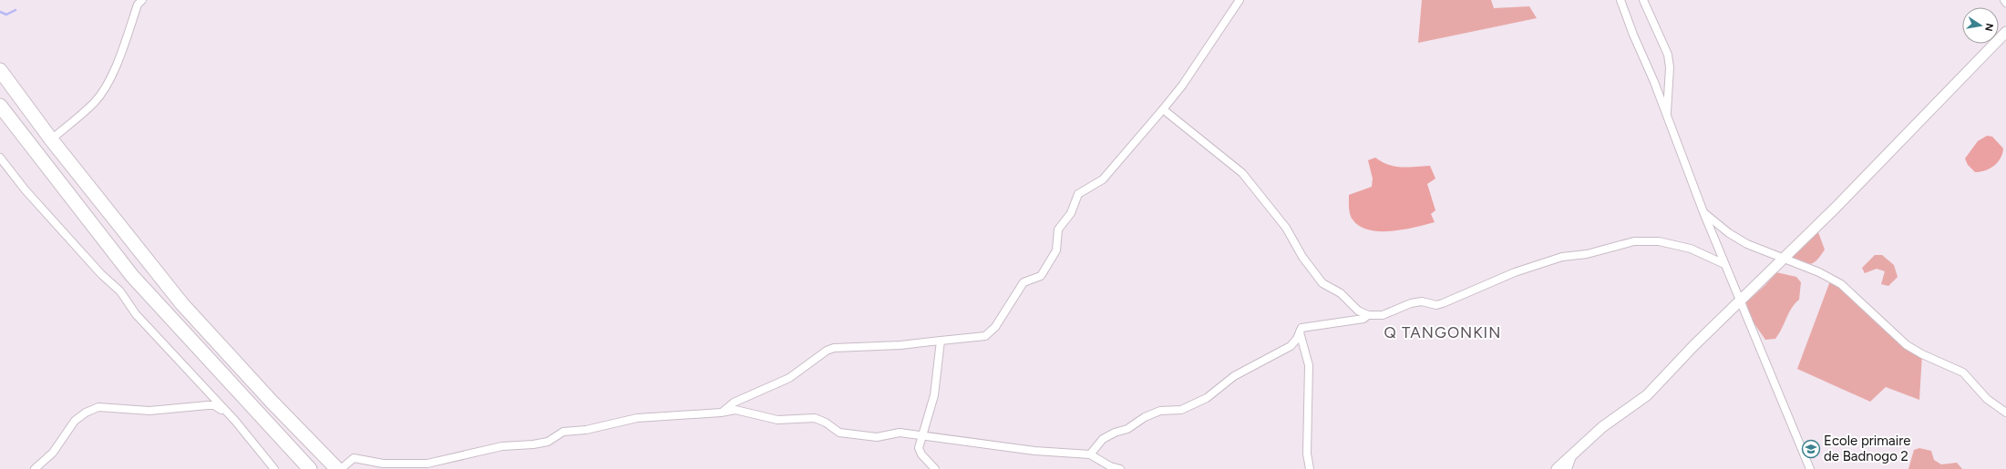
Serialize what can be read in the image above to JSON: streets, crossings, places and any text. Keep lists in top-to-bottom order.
{
  "districts": ["Q TANGONKIN"],
  "places": {
    "school or university": ["Ecole primaire de Badnogo 2"]
  },
  "north": "right"
}
